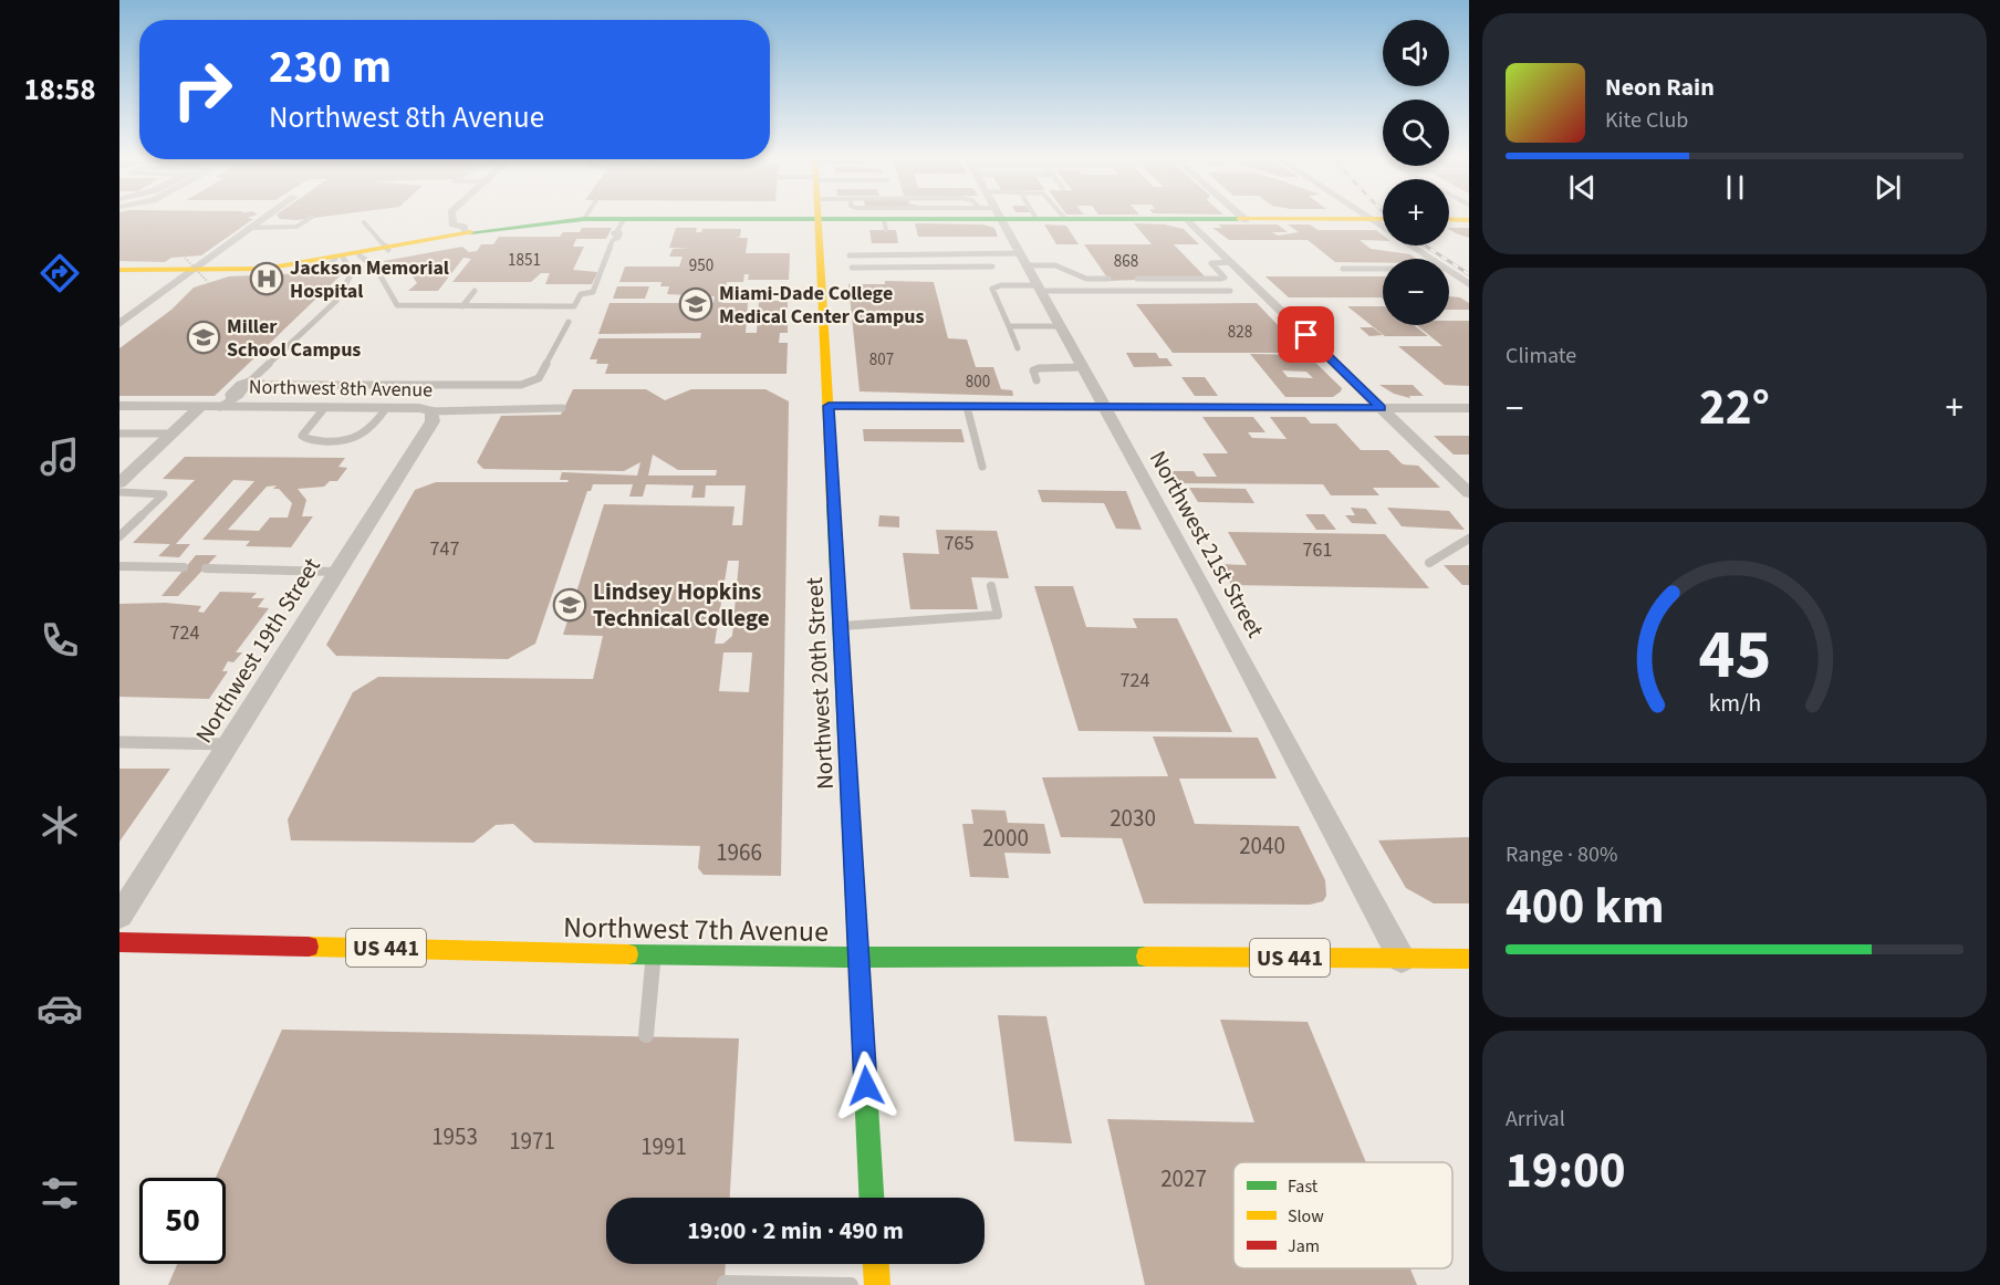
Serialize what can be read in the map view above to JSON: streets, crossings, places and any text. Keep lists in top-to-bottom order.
{
  "streets": {
    "main road": ["Northwest 20th Street", "Northwest 7th Avenue", "US 441"],
    "street": ["Northwest 8th Avenue", "Northwest 21st Street", "Northwest 19th Street"]
  },
  "crossings": [
    ["Northwest 8th Avenue", "Northwest 19th Street"],
    ["Northwest 21st Street", "Northwest 7th Avenue"],
    ["Northwest 20th Street", "Northwest 7th Avenue"]
  ],
  "places": {
    "hospital": ["Jackson Memorial Hospital"],
    "school or university": ["Miami-Dade College Medical Center Campus", "Miller School Campus", "Lindsey Hopkins Technical College"]
  },
  "house_numbers": [
    "1851",
    "868",
    "950",
    "828",
    "807",
    "800",
    "765",
    "747",
    "761",
    "724",
    "724",
    "2030",
    "2000",
    "2040",
    "1966",
    "1953",
    "1971",
    "1991",
    "2027"
  ],
  "legend": ["Fast", "Slow", "Jam"],
  "page": {
    "tabs": "18:58",
    "map_buttons": ["+", "−"],
    "turn": ["230 m", "Northwest 8th Avenue"],
    "song": ["Neon Rain", "Kite Club"],
    "tile": [
      "Climate",
      ["Range · 80%", "400 km"],
      ["Arrival", "19:00"]
    ],
    "heat": ["−", "22°", "+"],
    "limit": "50",
    "trip": "19:00 · 2 min · 490 m",
    "gauge": ["45", "km/h"]
  }
}
